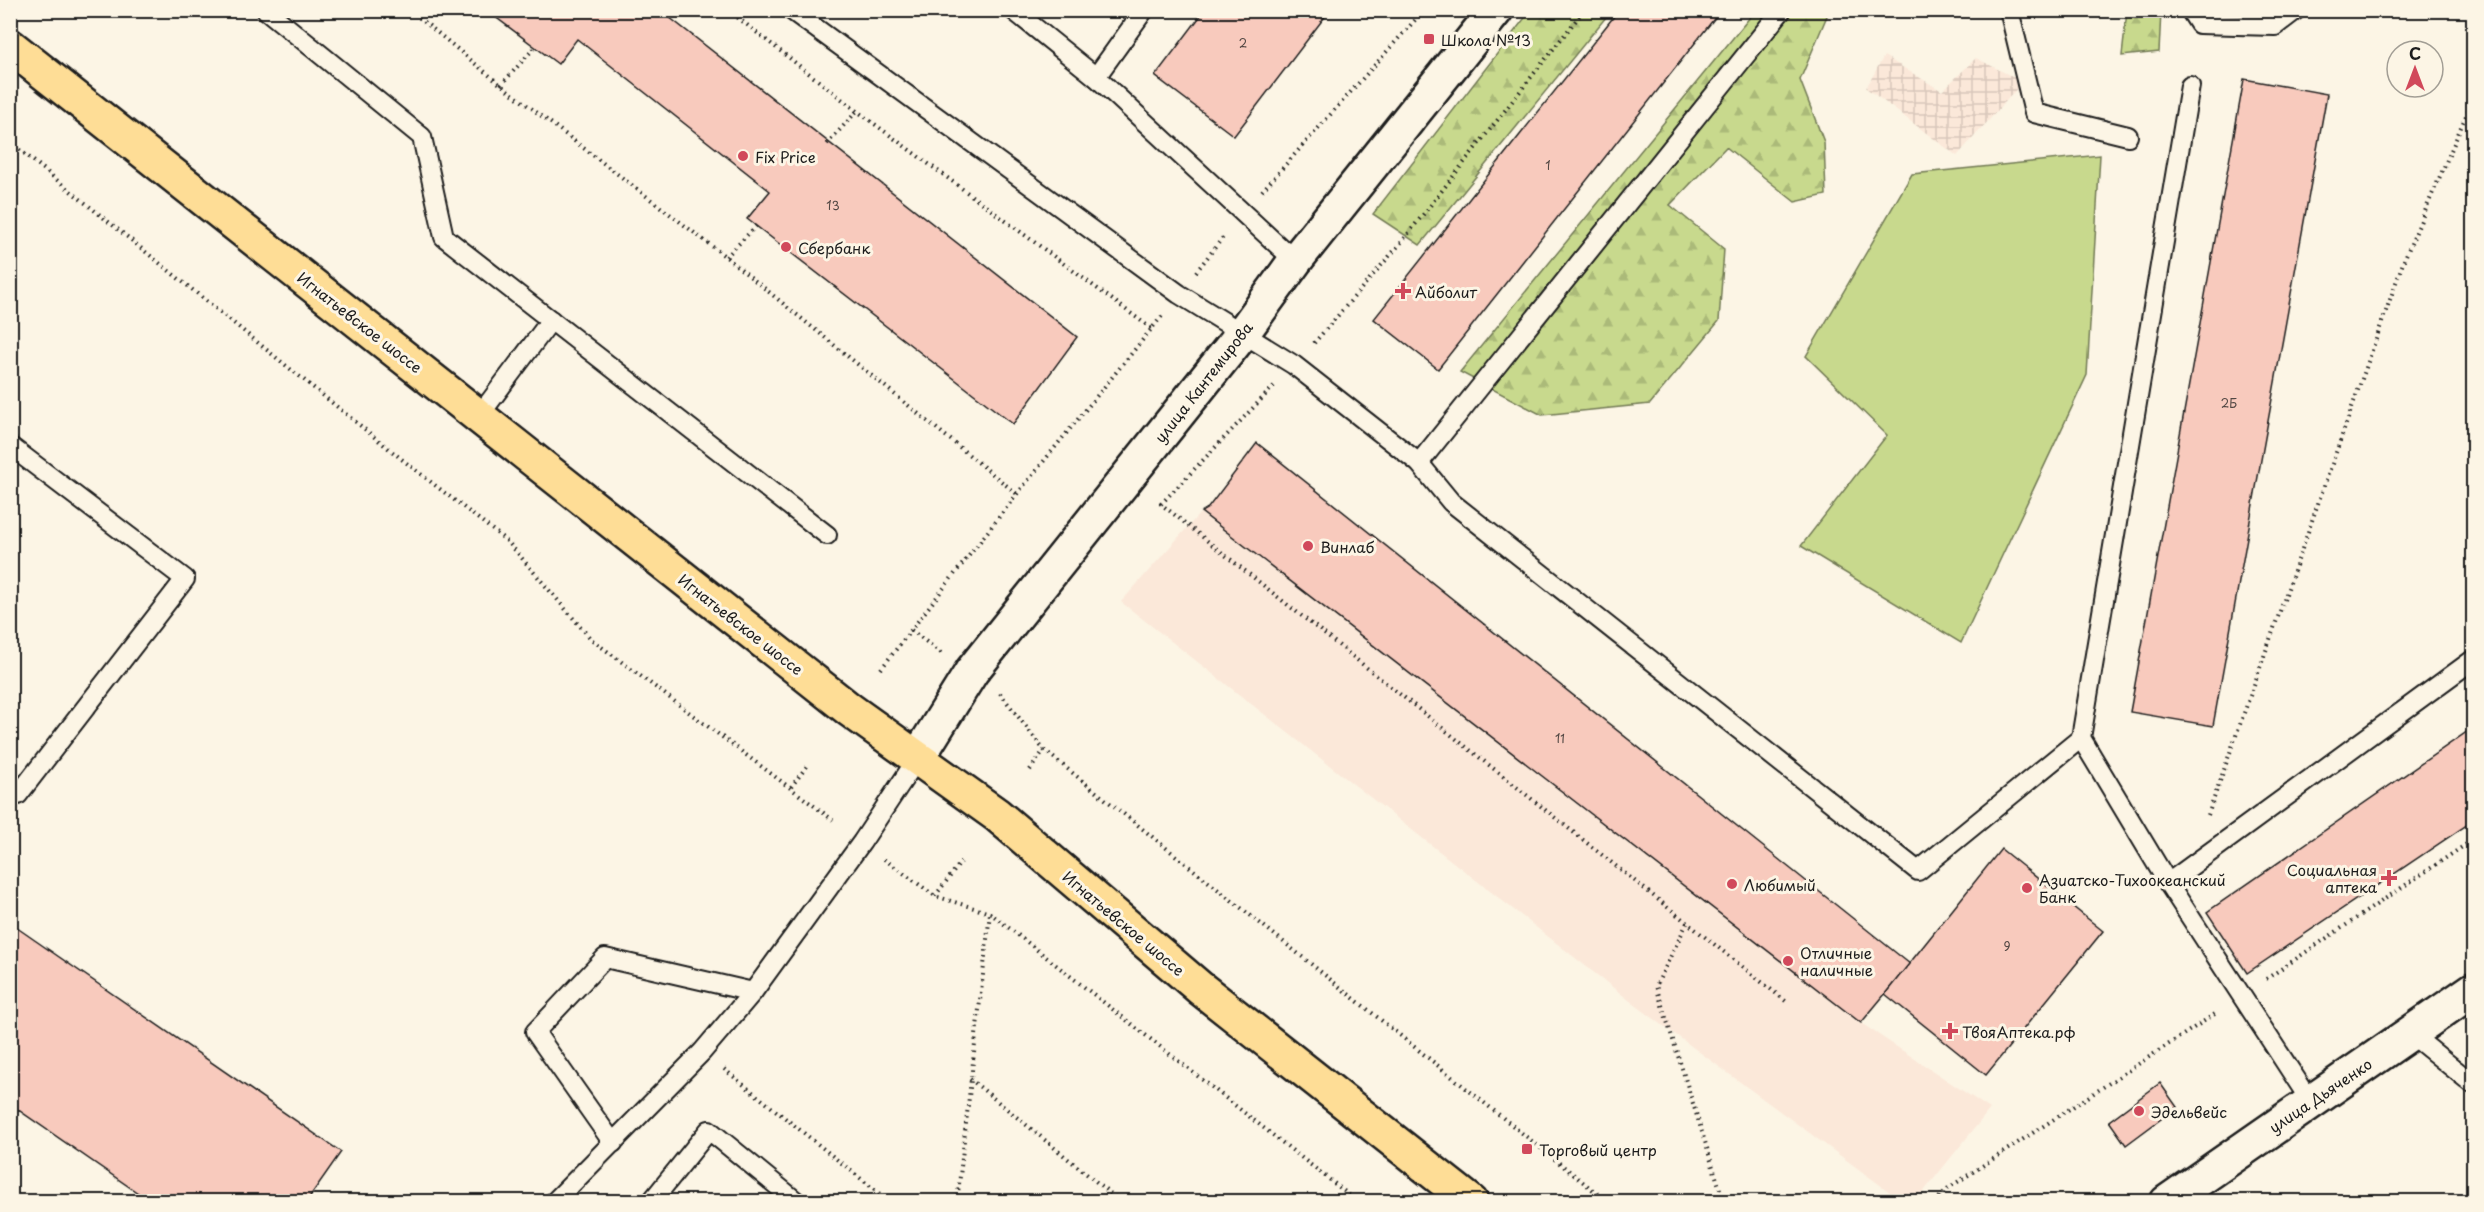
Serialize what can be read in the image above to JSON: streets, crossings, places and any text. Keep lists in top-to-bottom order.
{
  "streets": {
    "main road": ["Игнатьевское шоссе"],
    "street": ["улица Кантемирова", "улица Дьяченко"]
  },
  "crossings": [
    ["Игнатьевское шоссе", "улица Кантемирова"]
  ],
  "places": {
    "transit": ["Школа №13", "Торговый центр"],
    "other": [
      "Fix Price",
      "Сбербанк",
      "Винлаб",
      "Любимый",
      "Азиатско-Тихоокеанский Банк",
      "Отличные наличные",
      "Эдельвейс"
    ],
    "health": ["Айболит", "Социальная аптека", "ТвояАптека.рф"]
  },
  "house_numbers": [
    "2",
    "1",
    "13",
    "2Б",
    "11",
    "9"
  ],
  "north": "top"
}
